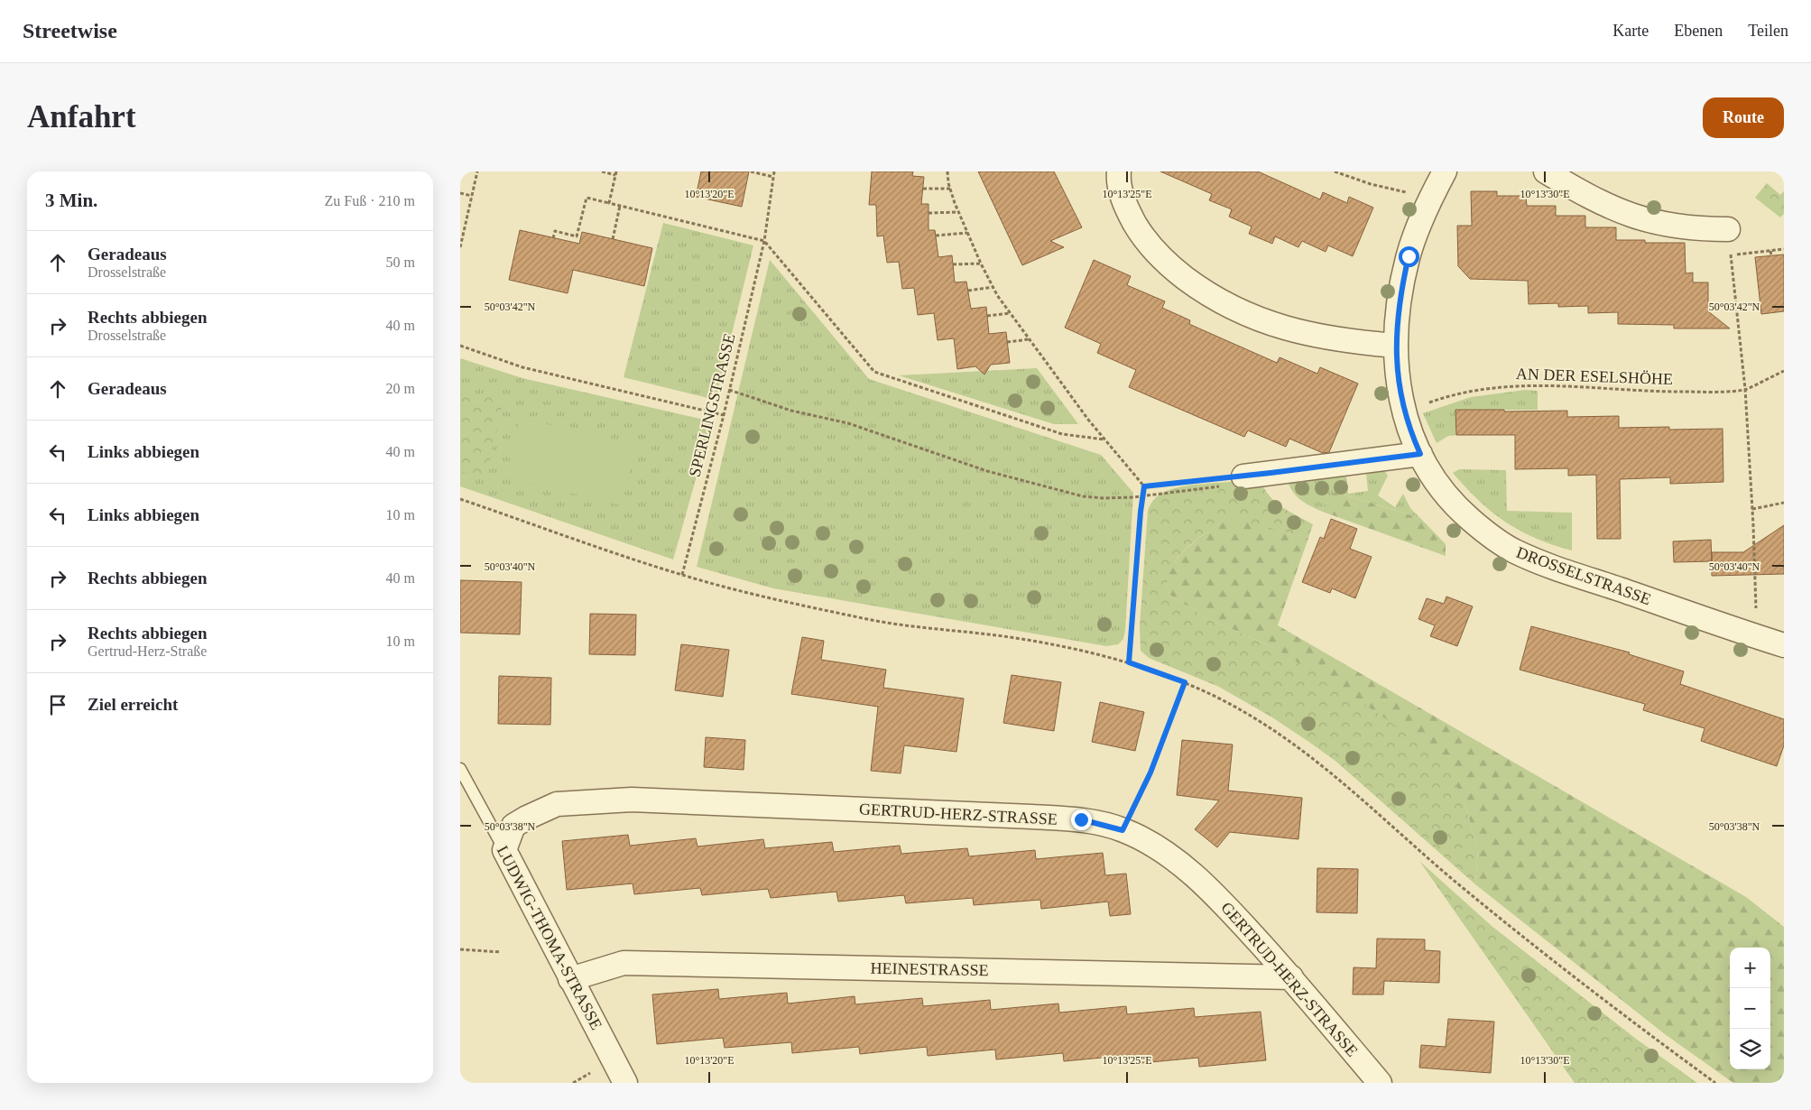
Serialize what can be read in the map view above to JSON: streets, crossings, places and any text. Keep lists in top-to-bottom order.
{
  "streets": {
    "street": [
      "DROSSELSTRASSE",
      "GERTRUD-HERZ-STRASSE",
      "LUDWIG-THOMA-STRASSE",
      "HEINESTRASSE"
    ],
    "path": ["AN DER ESELSHÖHE", "SPERLINGSTRASSE"]
  },
  "crossings": [
    ["AN DER ESELSHÖHE", "DROSSELSTRASSE"],
    ["GERTRUD-HERZ-STRASSE", "LUDWIG-THOMA-STRASSE"],
    ["GERTRUD-HERZ-STRASSE", "HEINESTRASSE"],
    ["LUDWIG-THOMA-STRASSE", "HEINESTRASSE"]
  ],
  "page": {
    "header": "Streetwise",
    "nav": ["Karte", "Ebenen", "Teilen"],
    "buttons": "Route",
    "title": "Anfahrt",
    "heading": ["3 Min.", "Zu Fuß · 210 m"],
    "list": [
      ["Geradeaus", "Drosselstraße", "50 m"],
      ["Rechts abbiegen", "Drosselstraße", "40 m"],
      ["Geradeaus", "20 m"],
      ["Links abbiegen", "40 m"],
      ["Links abbiegen", "10 m"],
      ["Rechts abbiegen", "40 m"],
      ["Rechts abbiegen", "Gertrud-Herz-Straße", "10 m"],
      "Ziel erreicht"
    ],
    "map_buttons": ["+", "−"]
  },
  "coordinates": [
    "10°13'20\"E",
    "10°13'25\"E",
    "10°13'30\"E",
    "50°03'42\"N",
    "50°03'40\"N",
    "50°03'38\"N"
  ]
}
